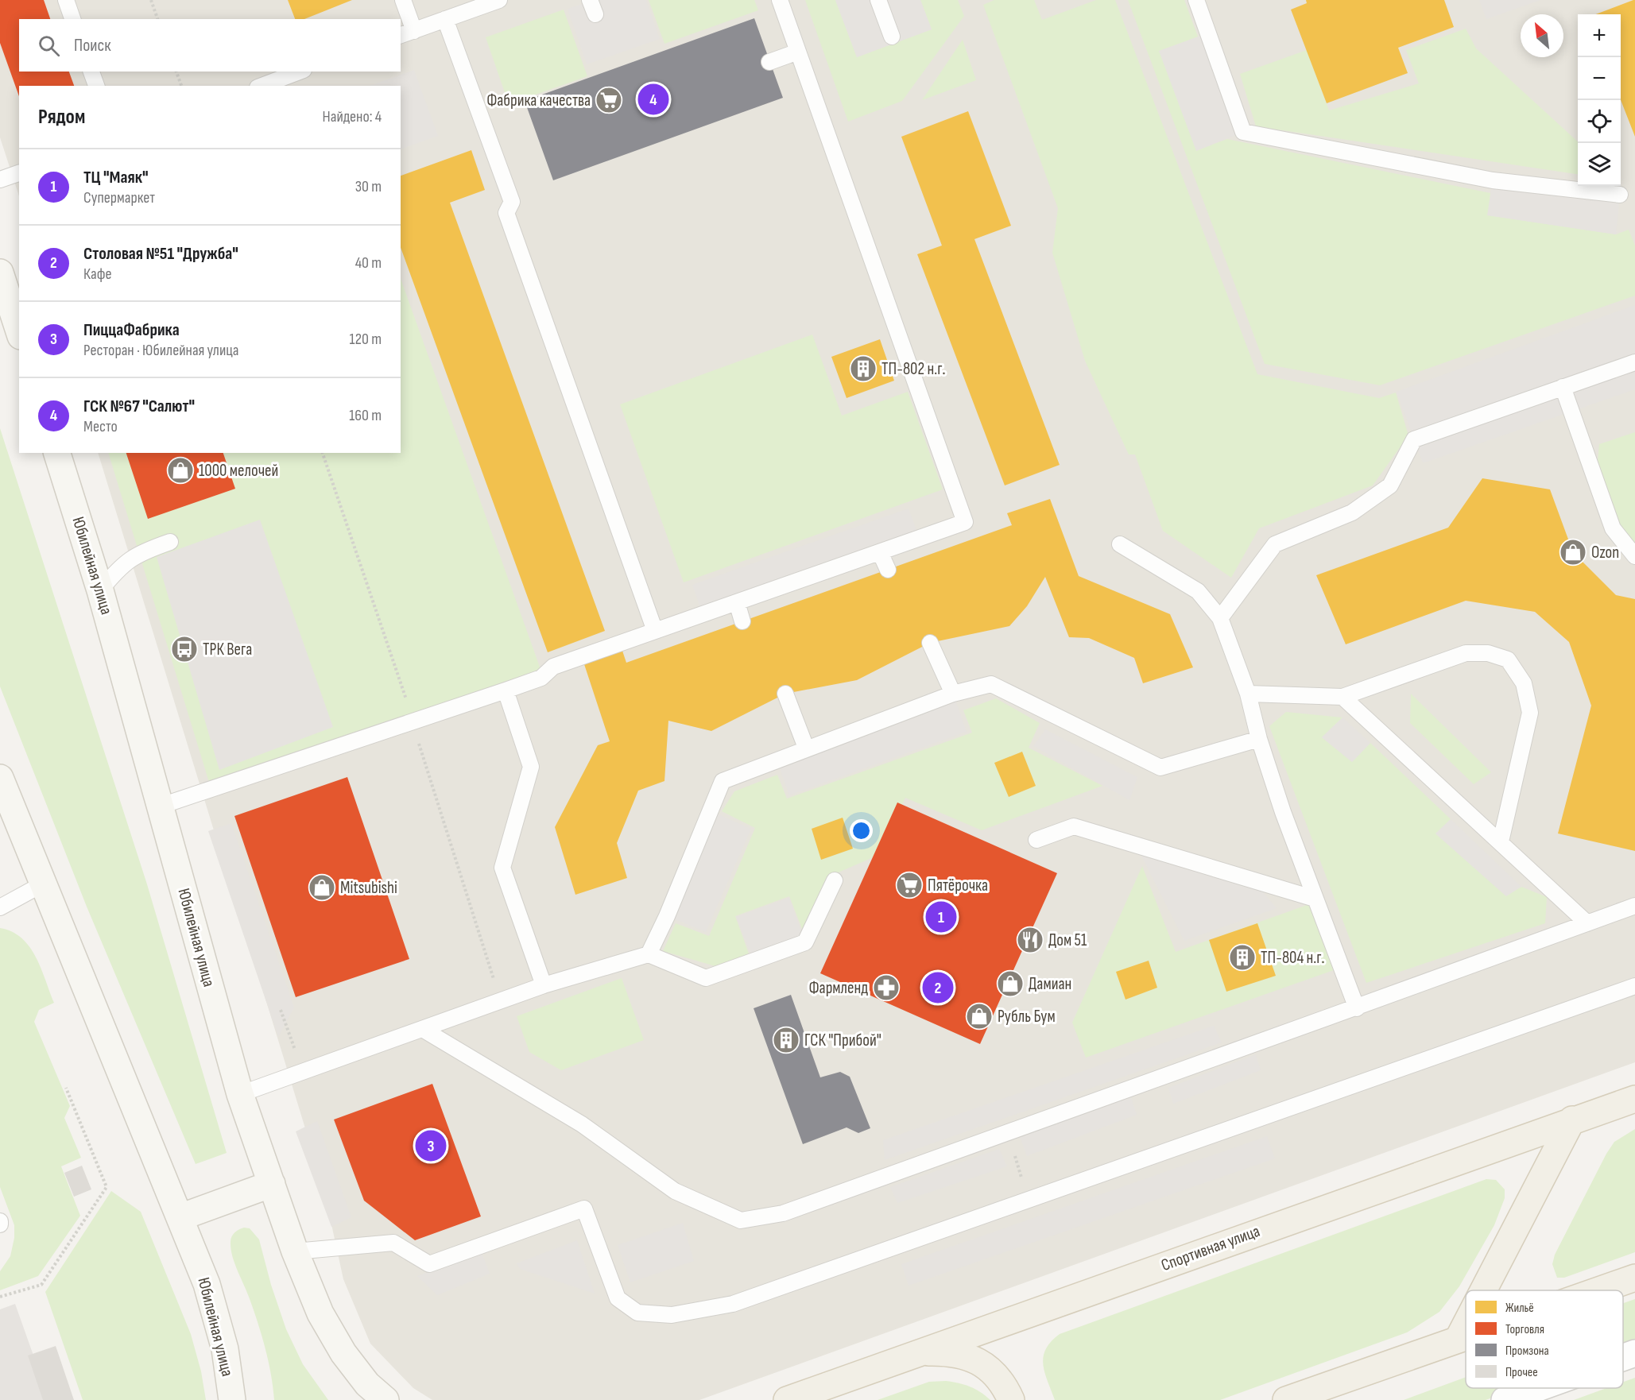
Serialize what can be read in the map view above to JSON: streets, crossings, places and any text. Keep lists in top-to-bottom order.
{
  "streets": {
    "main road": ["Юбилейная улица", "Спортивная улица"]
  },
  "places": {
    "supermarket": ["Фабрика качества", "Пятёрочка"],
    "building": ["ТП-802 н.г.", "ТП-804 н.г.", "ГСК \"Прибой\""],
    "shop": [
      "1000 мелочей",
      "Ozon",
      "Mitsubishi",
      "Дамиан",
      "Рубль Бум"
    ],
    "bus stop": ["ТРК Вега"],
    "restaurant": ["Дом 51"],
    "pharmacy": ["Фармленд"]
  },
  "legend": [
    "Жильё",
    "Торговля",
    "Промзона",
    "Прочее"
  ],
  "north": "top left",
  "page": {
    "map_buttons": ["+", "−"],
    "search": "Поиск",
    "pins": [
      "4",
      "1",
      "2",
      "3"
    ],
    "heading": ["Рядом", "Найдено: 4"],
    "list": [
      {
        "mark": "1",
        "name": "ТЦ \"Маяк\"",
        "note": "Супермаркет",
        "value": "30 m"
      },
      {
        "mark": "2",
        "name": "Столовая №51 \"Дружба\"",
        "note": "Кафе",
        "value": "40 m"
      },
      {
        "mark": "3",
        "name": "ПиццаФабрика",
        "note": "Ресторан · Юбилейная улица",
        "value": "120 m"
      },
      {
        "mark": "4",
        "name": "ГСК №67 \"Салют\"",
        "note": "Место",
        "value": "160 m"
      }
    ]
  }
}
